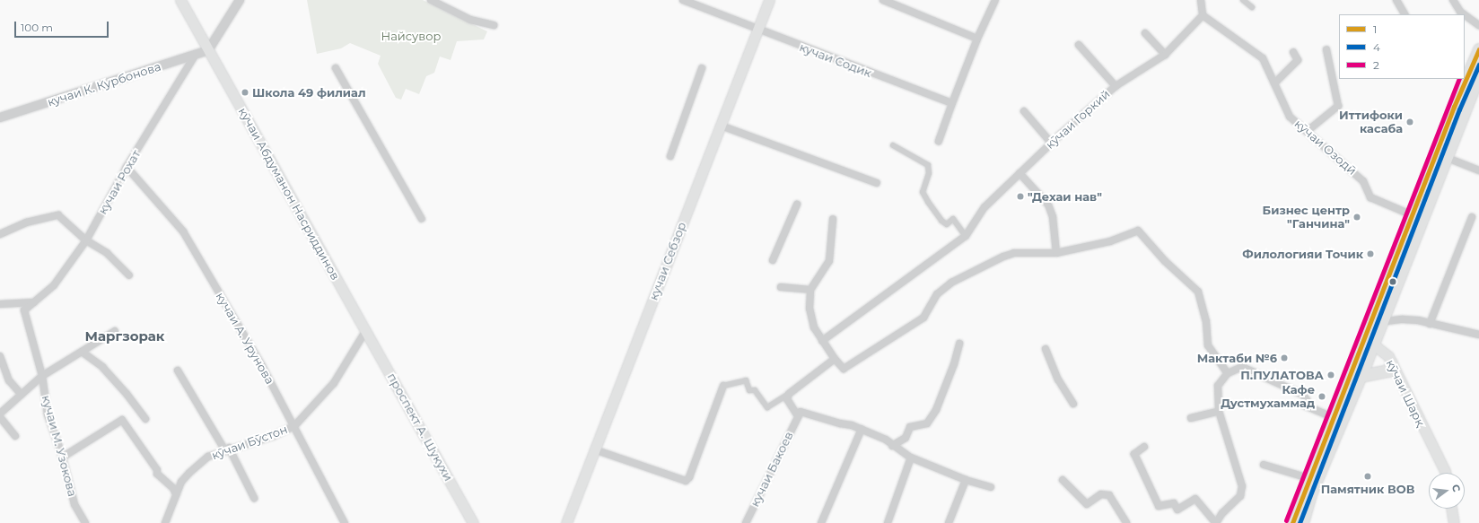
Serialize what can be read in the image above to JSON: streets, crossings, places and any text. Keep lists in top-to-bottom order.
{
  "streets": {
    "main road": [
      "кӯчаи Абдуманон Насриддинов",
      "кучаи Себзор",
      "кӯчаи Шарқ",
      "проспект А. Шукухи"
    ],
    "street": [
      "кучаи Содик",
      "кучаи К. Курбонова",
      "кӯчаи Горкий",
      "кӯчаи Озодӣ",
      "кучаи Рохат",
      "кучаи А. Урунова",
      "кӯчаи Бӯстон",
      "кучаи М. Узокова",
      "кучаи Бакоев"
    ]
  },
  "crossings": [
    ["кучаи Содик", "кучаи Себзор"],
    ["кучаи К. Курбонова", "кучаи Рохат"],
    ["кучаи К. Курбонова", "кӯчаи Абдуманон Насриддинов"],
    ["кӯчаи Горкий", "кӯчаи Озодӣ"],
    ["кучаи Рохат", "кучаи А. Урунова"],
    ["кучаи Рохат", "кучаи М. Узокова"],
    ["кӯчаи Абдуманон Насриддинов", "проспект А. Шукухи"],
    ["кӯчаи Абдуманон Насриддинов", "кӯчаи Бӯстон"],
    ["кучаи А. Урунова", "кӯчаи Бӯстон"],
    ["проспект А. Шукухи", "кӯчаи Бӯстон"]
  ],
  "districts": ["Маргзорак"],
  "parks": ["Найсувор"],
  "places": [
    "Школа 49 филиал",
    "Иттифоки касаба",
    "\"Дехаи нав\"",
    "Бизнес центр \"Ганчина\"",
    "Филологияи Точик",
    "Мактаби №6",
    "П.ПУЛАТОВА",
    "Кафе Дустмухаммад",
    "Памятник ВОВ"
  ],
  "lines": ["transit line 1", "transit line 4", "transit line 2"],
  "legend": ["1", "4", "2"],
  "scale_bar": "100 m",
  "north": "right"
}
